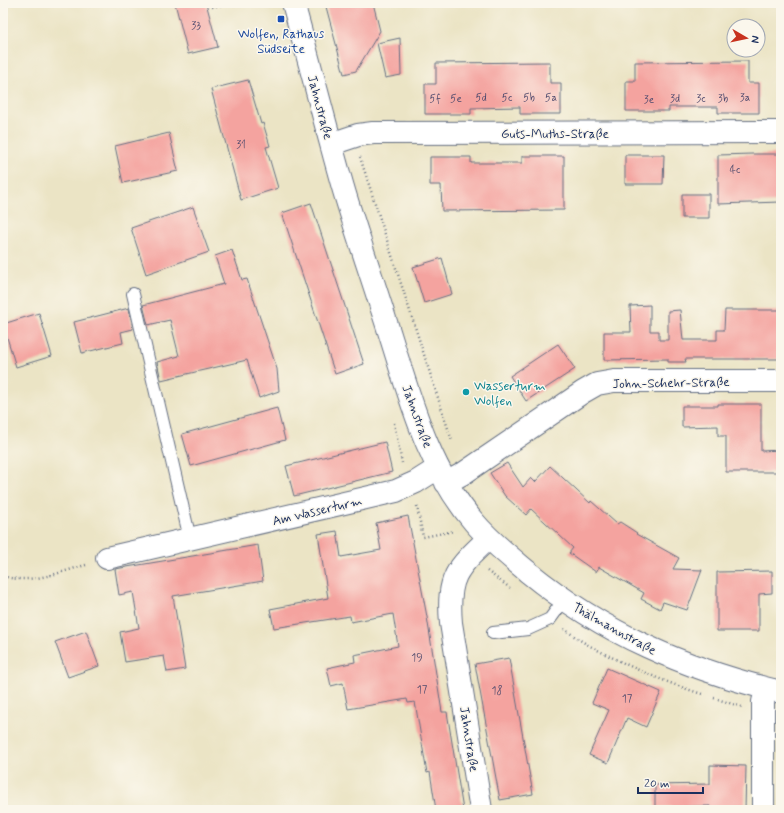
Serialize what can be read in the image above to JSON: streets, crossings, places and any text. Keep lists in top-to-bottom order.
{
  "streets": {
    "street": [
      "Jahnstraße",
      "Guts-Muths-Straße",
      "John-Schehr-Straße",
      "Am Wasserturm",
      "Thälmannstraße"
    ]
  },
  "crossings": [
    ["Jahnstraße", "Guts-Muths-Straße"],
    ["Jahnstraße", "John-Schehr-Straße"],
    ["Jahnstraße", "Am Wasserturm"],
    ["Jahnstraße", "Thälmannstraße"],
    ["John-Schehr-Straße", "Am Wasserturm"]
  ],
  "places": {
    "transit": ["Wolfen, Rathaus Südseite"],
    "other": ["Wasserturm Wolfen"]
  },
  "house_numbers": [
    "33",
    "5d",
    "5c",
    "5b",
    "5a",
    "3a",
    "5f",
    "5e",
    "3d",
    "3c",
    "3b",
    "3e",
    "31",
    "4c",
    "19",
    "17",
    "18",
    "17"
  ],
  "scale_bar": "20 m",
  "north": "right"
}
